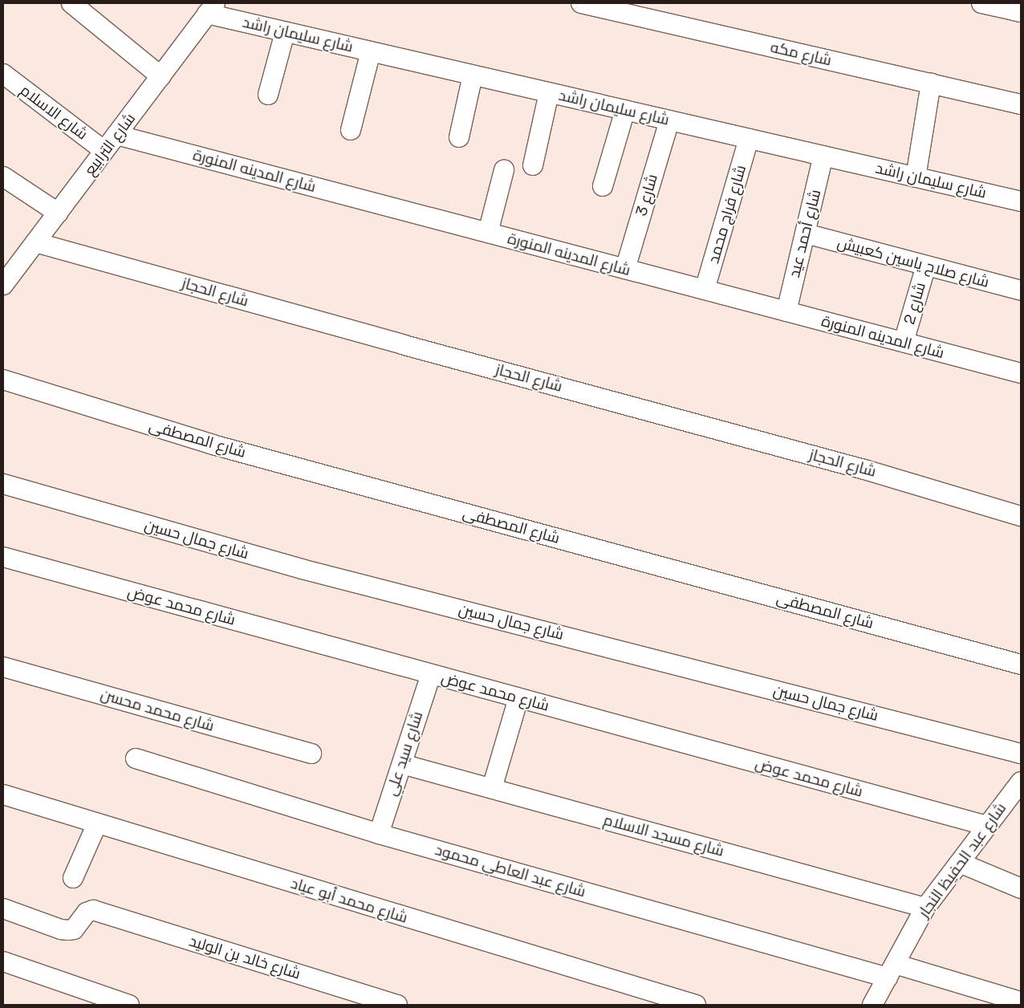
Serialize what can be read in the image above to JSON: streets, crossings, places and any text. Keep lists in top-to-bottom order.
{
  "streets": {
    "street": [
      "شارع سليمان راشد",
      "شارع مكه",
      "شارع الاسلام",
      "شارع الترابيع",
      "شارع المدينه المنورة",
      "شارع 3",
      "شارع فراج محمد",
      "شارع أحمد عيد",
      "شارع صلاح ياسين كعبيش",
      "شارع الحجاز",
      "شارع 2",
      "شارع المصطفى",
      "شارع جمال حسين",
      "شارع محمد عوض",
      "شارع محمد محسن",
      "شارع سيد علي",
      "شارع مسجد الاسلام",
      "شارع عبد الحفيظ النجار",
      "شارع عبد العاطي محمود",
      "شارع محمد أبو عياد",
      "شارع خالد بن الوليد"
    ]
  },
  "crossings": [
    ["شارع سليمان راشد", "شارع الترابيع"],
    ["شارع سليمان راشد", "شارع 3"],
    ["شارع سليمان راشد", "شارع فراج محمد"],
    ["شارع سليمان راشد", "شارع أحمد عيد"],
    ["شارع الاسلام", "شارع الترابيع"],
    ["شارع الترابيع", "شارع المدينه المنورة"],
    ["شارع الترابيع", "شارع الحجاز"],
    ["شارع المدينه المنورة", "شارع 3"],
    ["شارع المدينه المنورة", "شارع فراج محمد"],
    ["شارع المدينه المنورة", "شارع أحمد عيد"],
    ["شارع المدينه المنورة", "شارع 2"],
    ["شارع أحمد عيد", "شارع صلاح ياسين كعبيش"],
    ["شارع صلاح ياسين كعبيش", "شارع 2"],
    ["شارع محمد عوض", "شارع سيد علي"],
    ["شارع محمد عوض", "شارع عبد الحفيظ النجار"],
    ["شارع سيد علي", "شارع مسجد الاسلام"],
    ["شارع سيد علي", "شارع عبد العاطي محمود"],
    ["شارع مسجد الاسلام", "شارع عبد الحفيظ النجار"],
    ["شارع عبد الحفيظ النجار", "شارع عبد العاطي محمود"]
  ]
}
